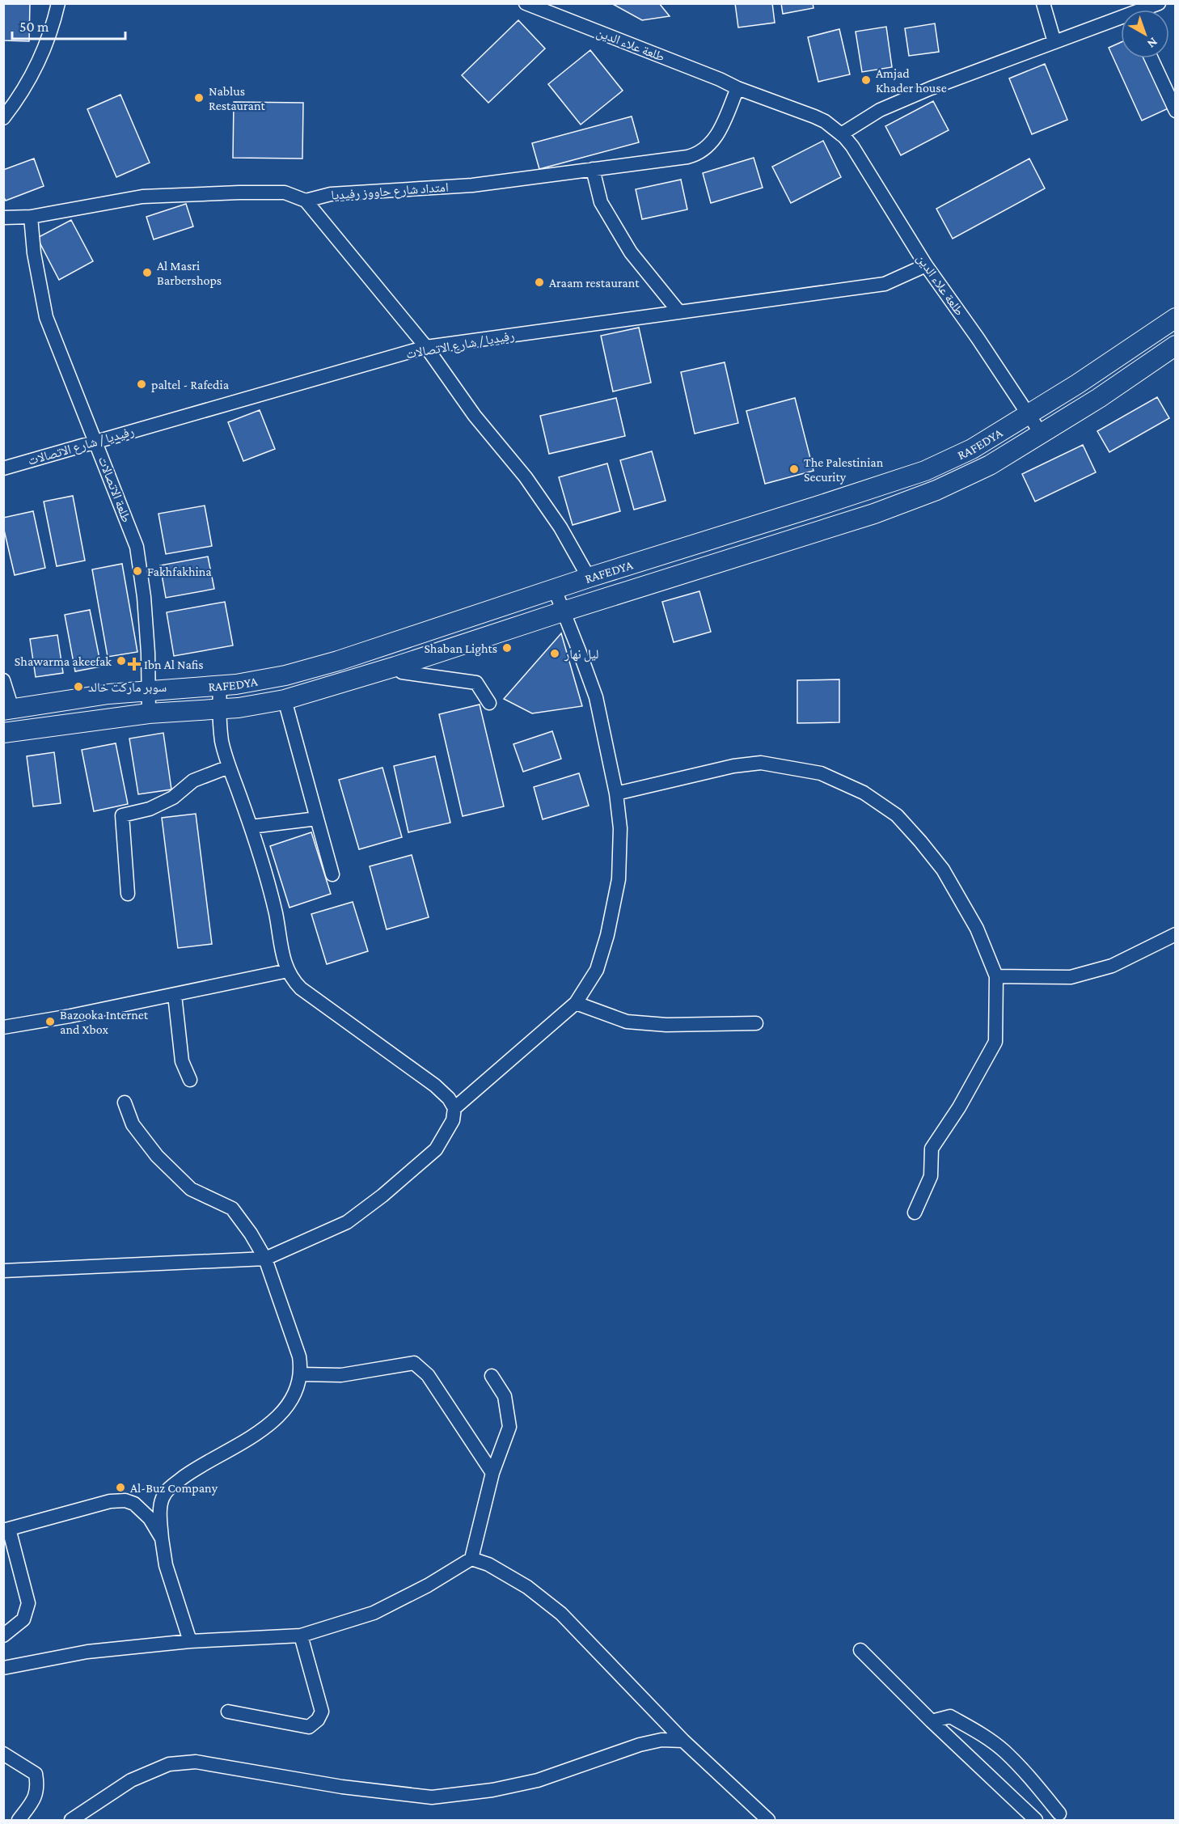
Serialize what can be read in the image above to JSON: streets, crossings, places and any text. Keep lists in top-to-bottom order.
{
  "streets": {
    "main road": ["RAFEDYA"],
    "street": [
      "طلعة علاء الدين",
      "امتداد شارع حاووز رفيديا",
      "رفيديا / شارع الاتصالات",
      "طلعة الاتصالات"
    ]
  },
  "crossings": [
    ["طلعة علاء الدين", "امتداد شارع حاووز رفيديا"],
    ["طلعة علاء الدين", "رفيديا / شارع الاتصالات"],
    ["طلعة علاء الدين", "RAFEDYA"],
    ["رفيديا / شارع الاتصالات", "طلعة الاتصالات"],
    ["RAFEDYA", "طلعة الاتصالات"]
  ],
  "places": {
    "other": [
      "Amjad Khader house",
      "Nablus Restaurant",
      "Al Masri Barbershops",
      "Araam restaurant",
      "paltel - Rafedia",
      "The Palestinian Security",
      "Fakhfakhina",
      "Shaban Lights",
      "ليل نهار",
      "Shawarma akeefak",
      "سوبر مارکت خالد",
      "Bazooka Internet and Xbox",
      "Al-Buz Company"
    ],
    "health": ["Ibn Al Nafis"]
  },
  "scale_bar": "50 m",
  "north": "bottom right"
}
